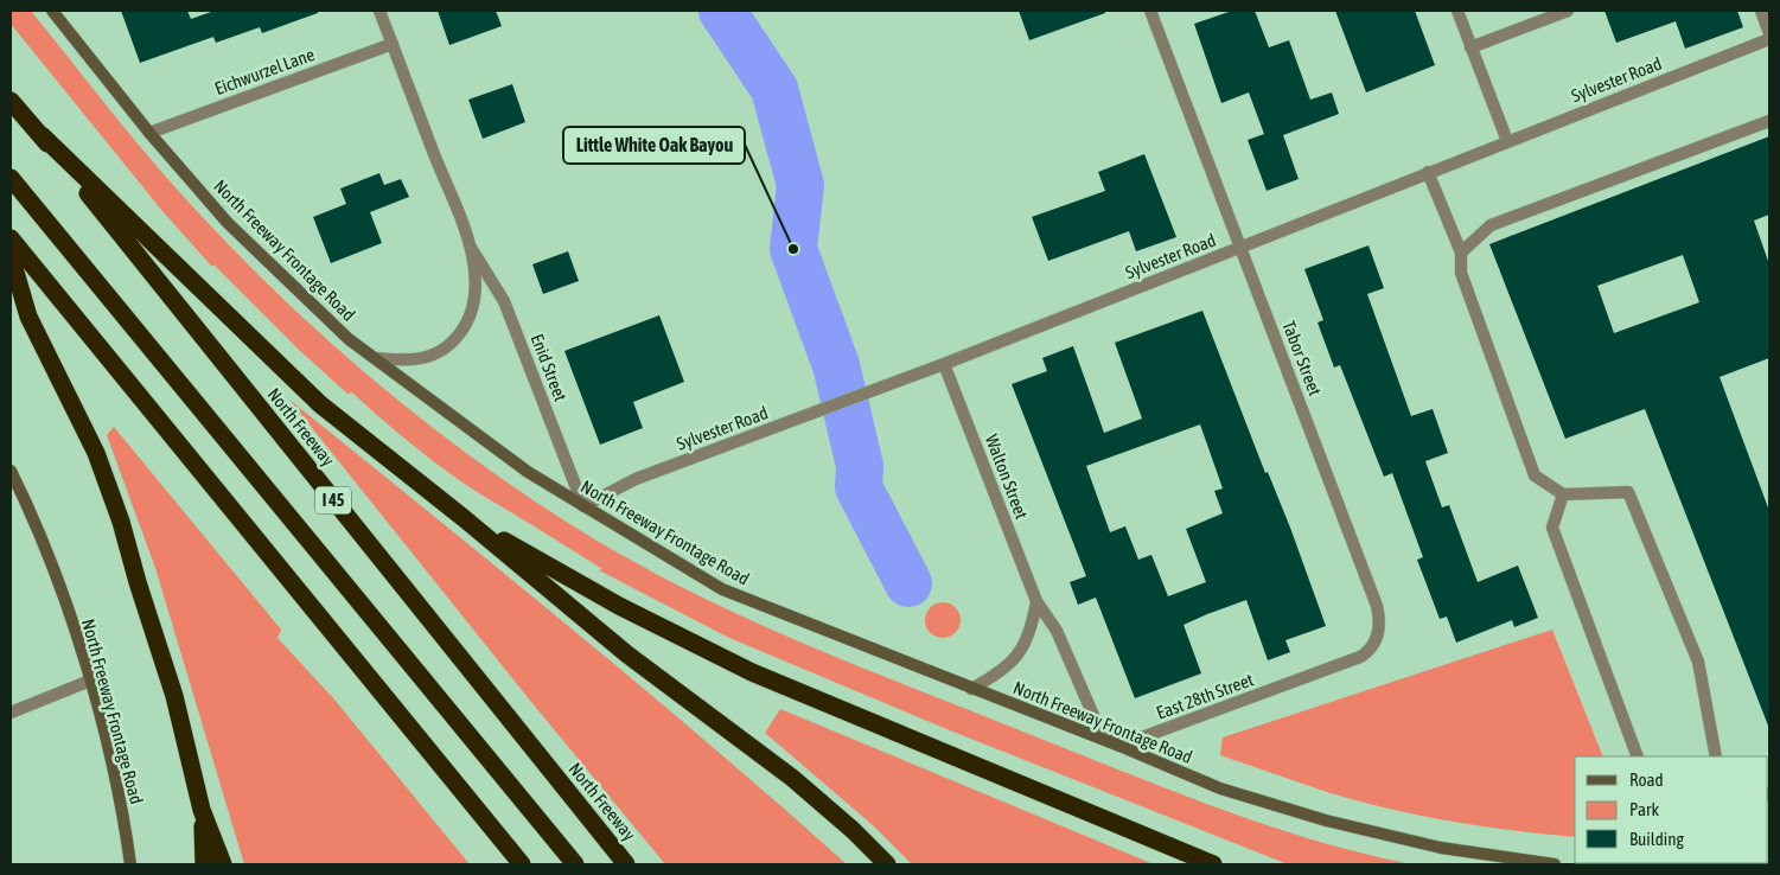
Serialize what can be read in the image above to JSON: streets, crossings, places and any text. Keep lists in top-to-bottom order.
{
  "streets": {
    "highway": ["North Freeway", "I 45"],
    "main road": ["North Freeway Frontage Road"],
    "street": [
      "Eichwurzel Lane",
      "Sylvester Road",
      "Tabor Street",
      "Enid Street",
      "Walton Street",
      "East 28th Street"
    ]
  },
  "crossings": [
    ["Eichwurzel Lane", "North Freeway Frontage Road"],
    ["Eichwurzel Lane", "Enid Street"],
    ["Sylvester Road", "North Freeway Frontage Road"],
    ["Sylvester Road", "Tabor Street"],
    ["Sylvester Road", "Enid Street"],
    ["Sylvester Road", "Walton Street"],
    ["North Freeway Frontage Road", "Enid Street"],
    ["North Freeway Frontage Road", "Walton Street"],
    ["North Freeway Frontage Road", "East 28th Street"],
    ["Tabor Street", "East 28th Street"],
    ["Walton Street", "East 28th Street"]
  ],
  "places": ["Little White Oak Bayou"],
  "legend": ["Road", "Park", "Building"]
}
